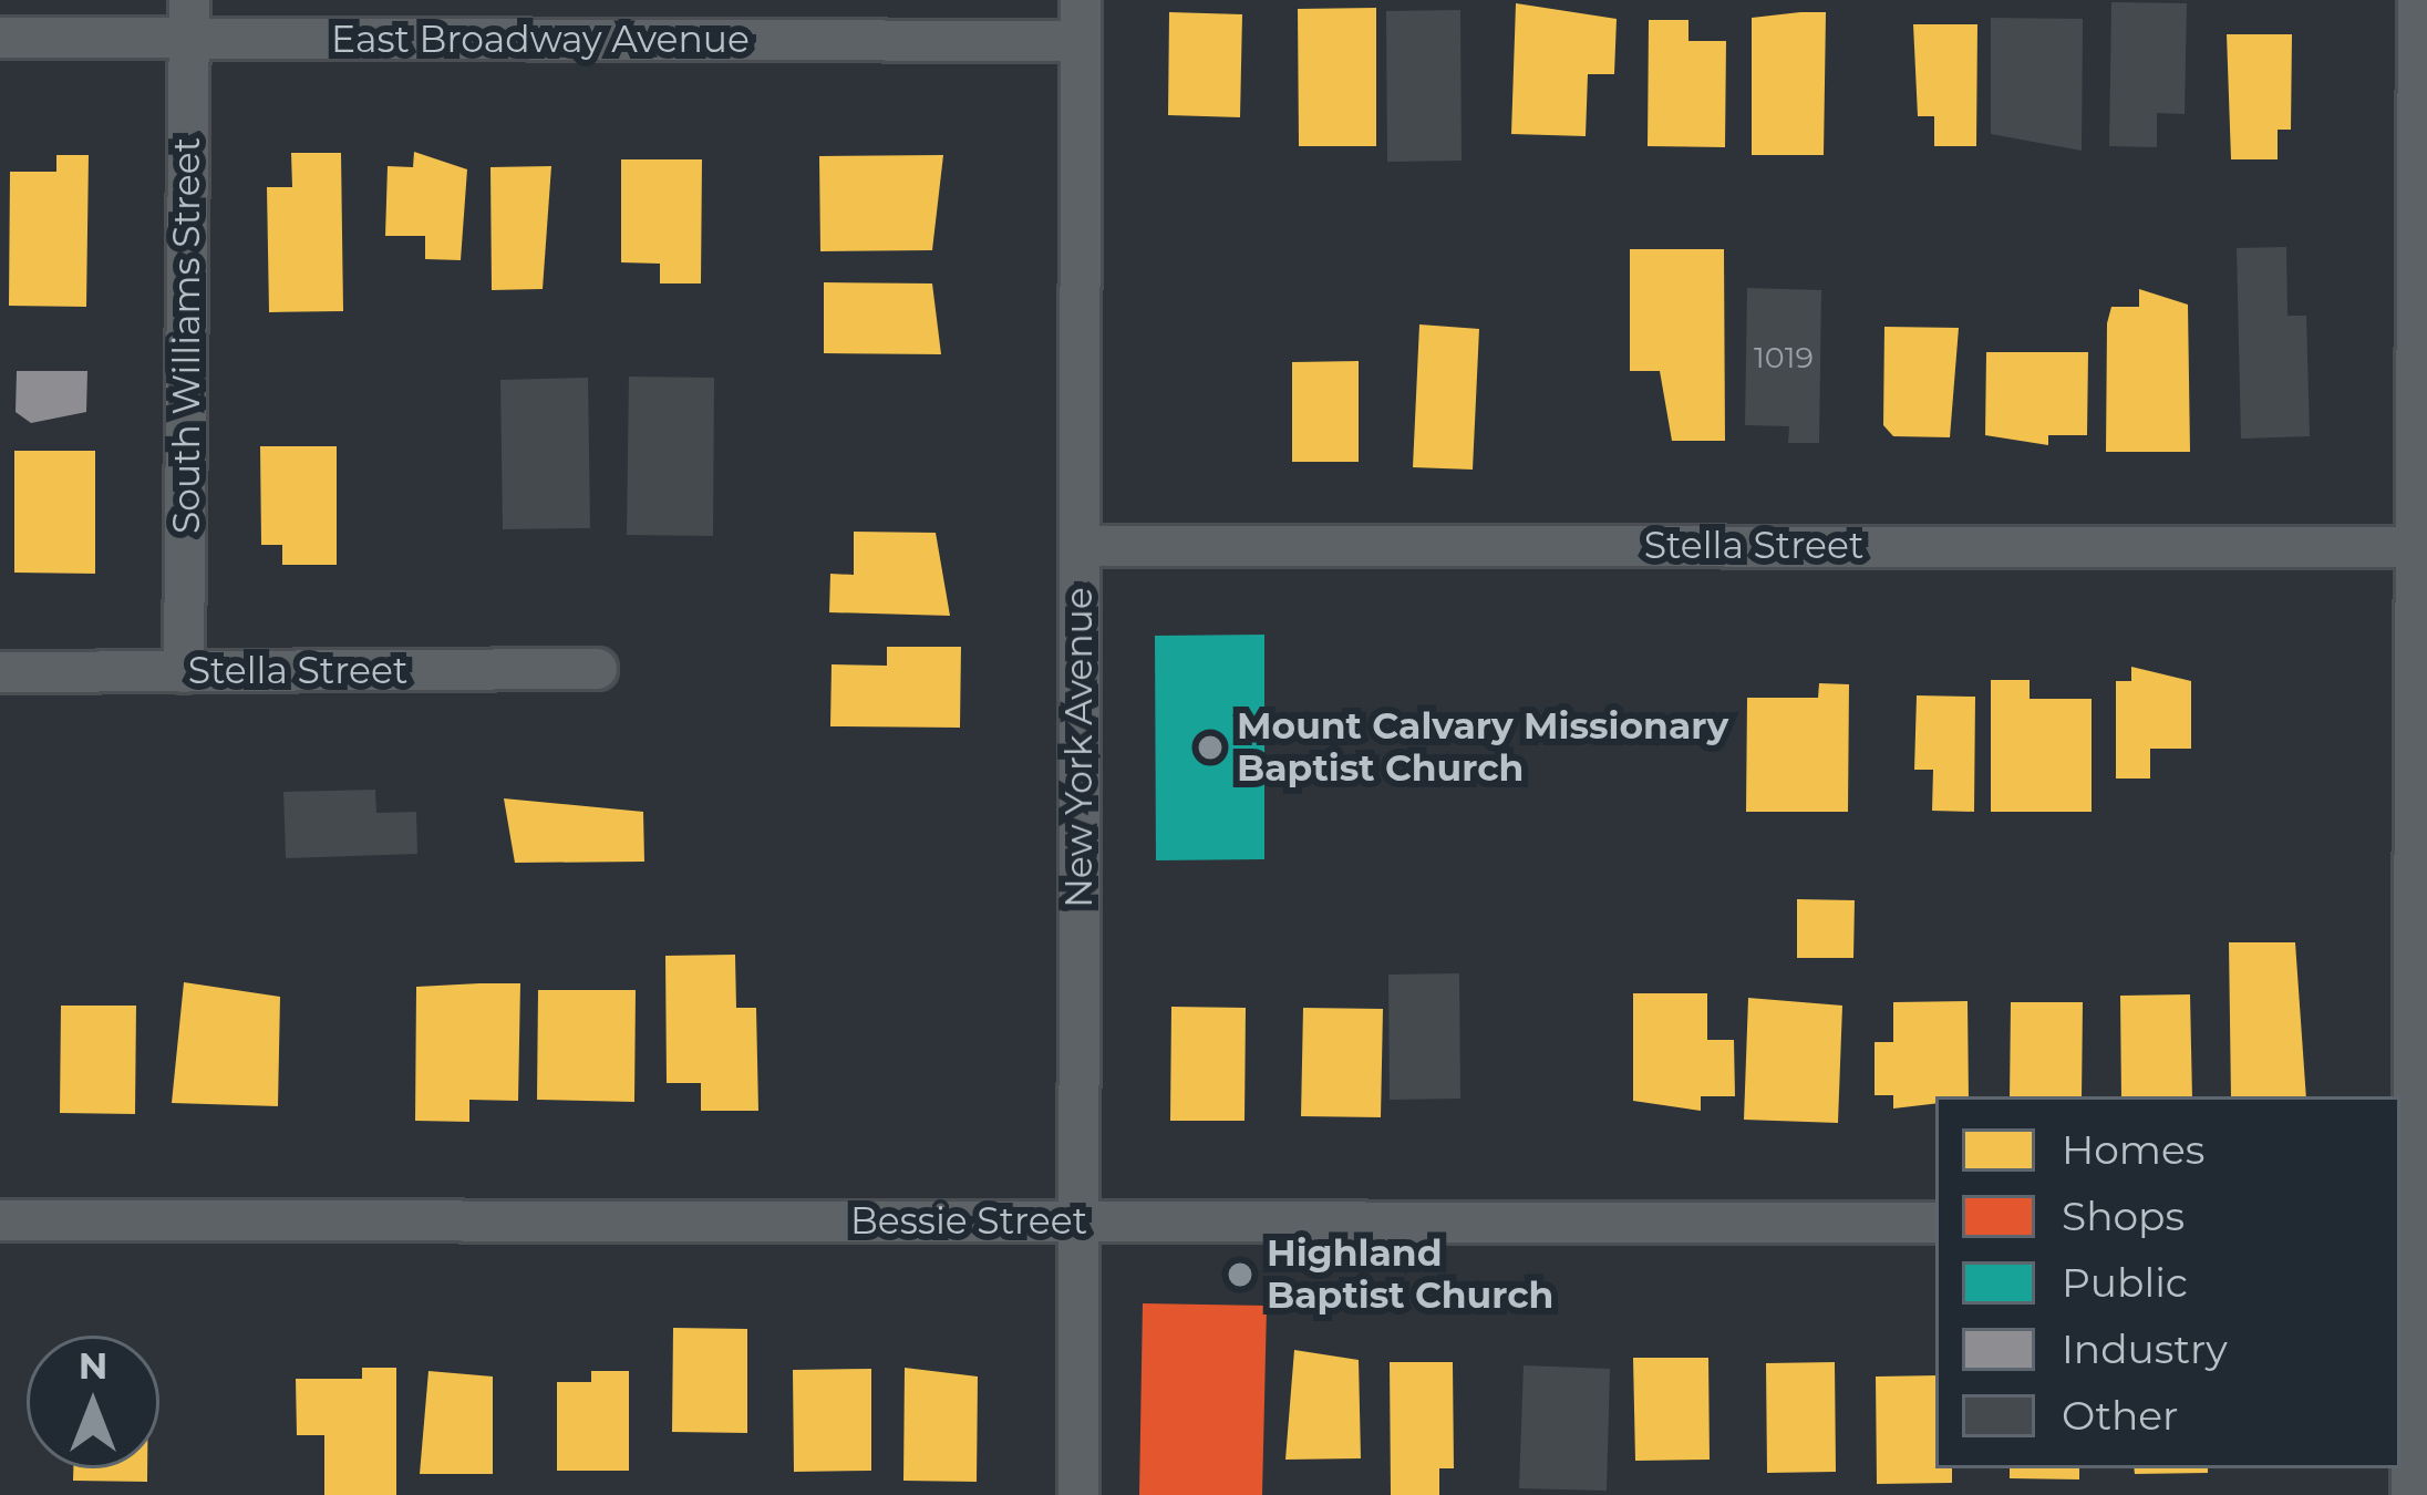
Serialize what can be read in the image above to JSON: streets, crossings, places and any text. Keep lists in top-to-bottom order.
{
  "streets": {
    "street": [
      "East Broadway Avenue",
      "South Williams Street",
      "Stella Street",
      "New York Avenue",
      "Bessie Street"
    ]
  },
  "crossings": [
    ["East Broadway Avenue", "South Williams Street"],
    ["East Broadway Avenue", "New York Avenue"],
    ["South Williams Street", "Stella Street"],
    ["Stella Street", "New York Avenue"],
    ["New York Avenue", "Bessie Street"]
  ],
  "places": ["Mount Calvary Missionary Baptist Church", "Highland Baptist Church"],
  "house_numbers": ["1019"],
  "legend": [
    "Homes",
    "Shops",
    "Public",
    "Industry",
    "Other"
  ],
  "north": "top"
}
